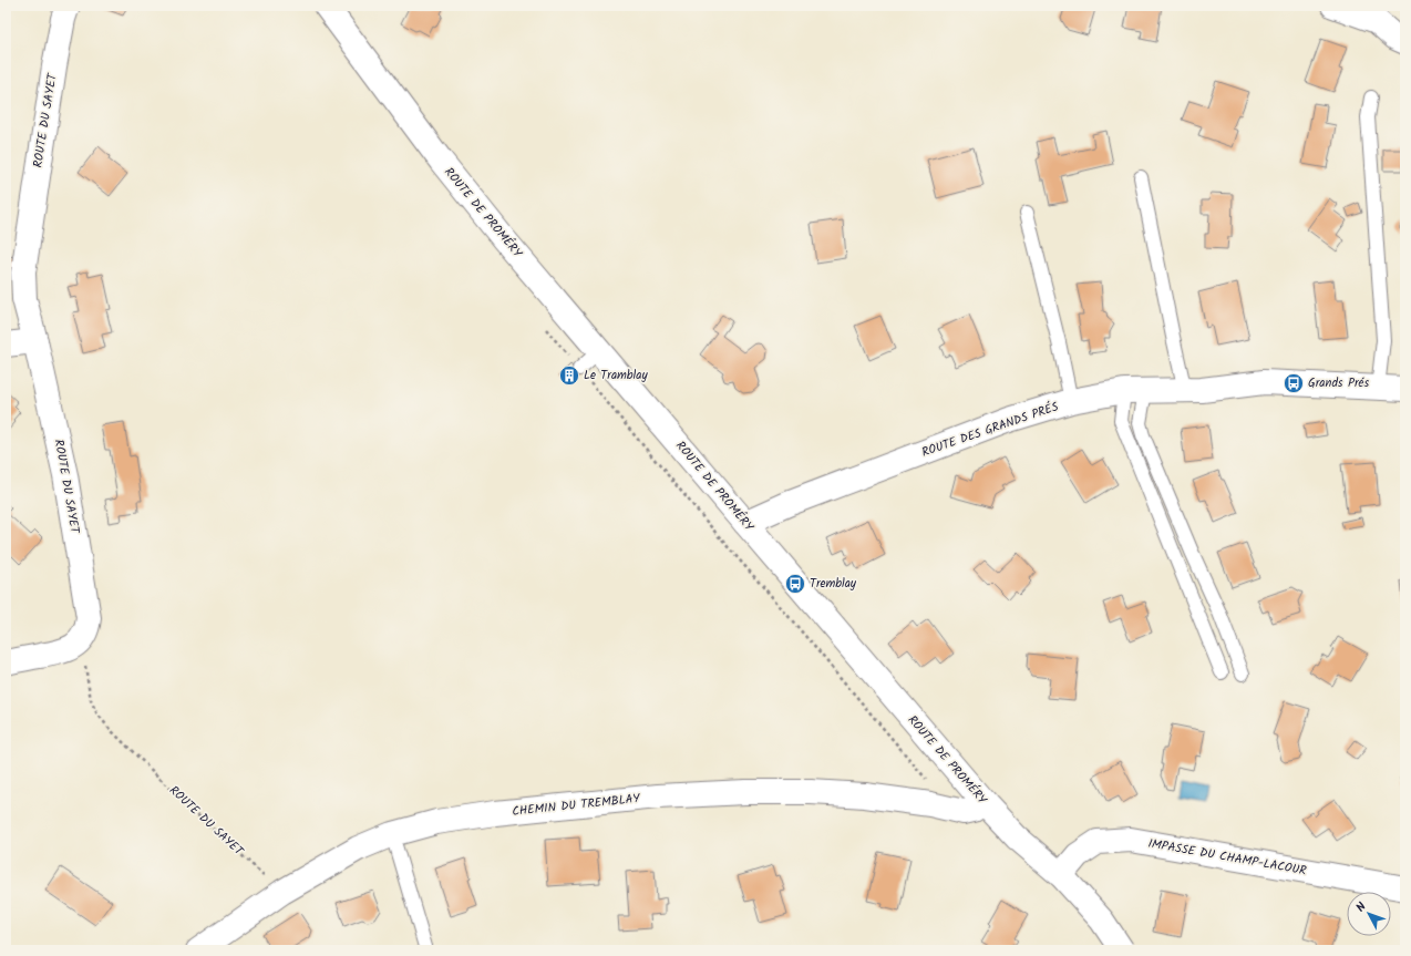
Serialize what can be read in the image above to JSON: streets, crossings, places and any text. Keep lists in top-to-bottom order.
{
  "streets": {
    "street": [
      "ROUTE DU SAYET",
      "ROUTE DE PROMÉRY",
      "ROUTE DES GRANDS PRÉS",
      "CHEMIN DU TREMBLAY",
      "IMPASSE DU CHAMP-LACOUR"
    ]
  },
  "crossings": [
    ["ROUTE DU SAYET", "CHEMIN DU TREMBLAY"],
    ["ROUTE DE PROMÉRY", "ROUTE DES GRANDS PRÉS"],
    ["ROUTE DE PROMÉRY", "CHEMIN DU TREMBLAY"],
    ["ROUTE DE PROMÉRY", "IMPASSE DU CHAMP-LACOUR"]
  ],
  "places": {
    "building": ["Le Tramblay"],
    "bus stop": ["Grands Prés", "Tremblay"]
  },
  "north": "top left"
}
